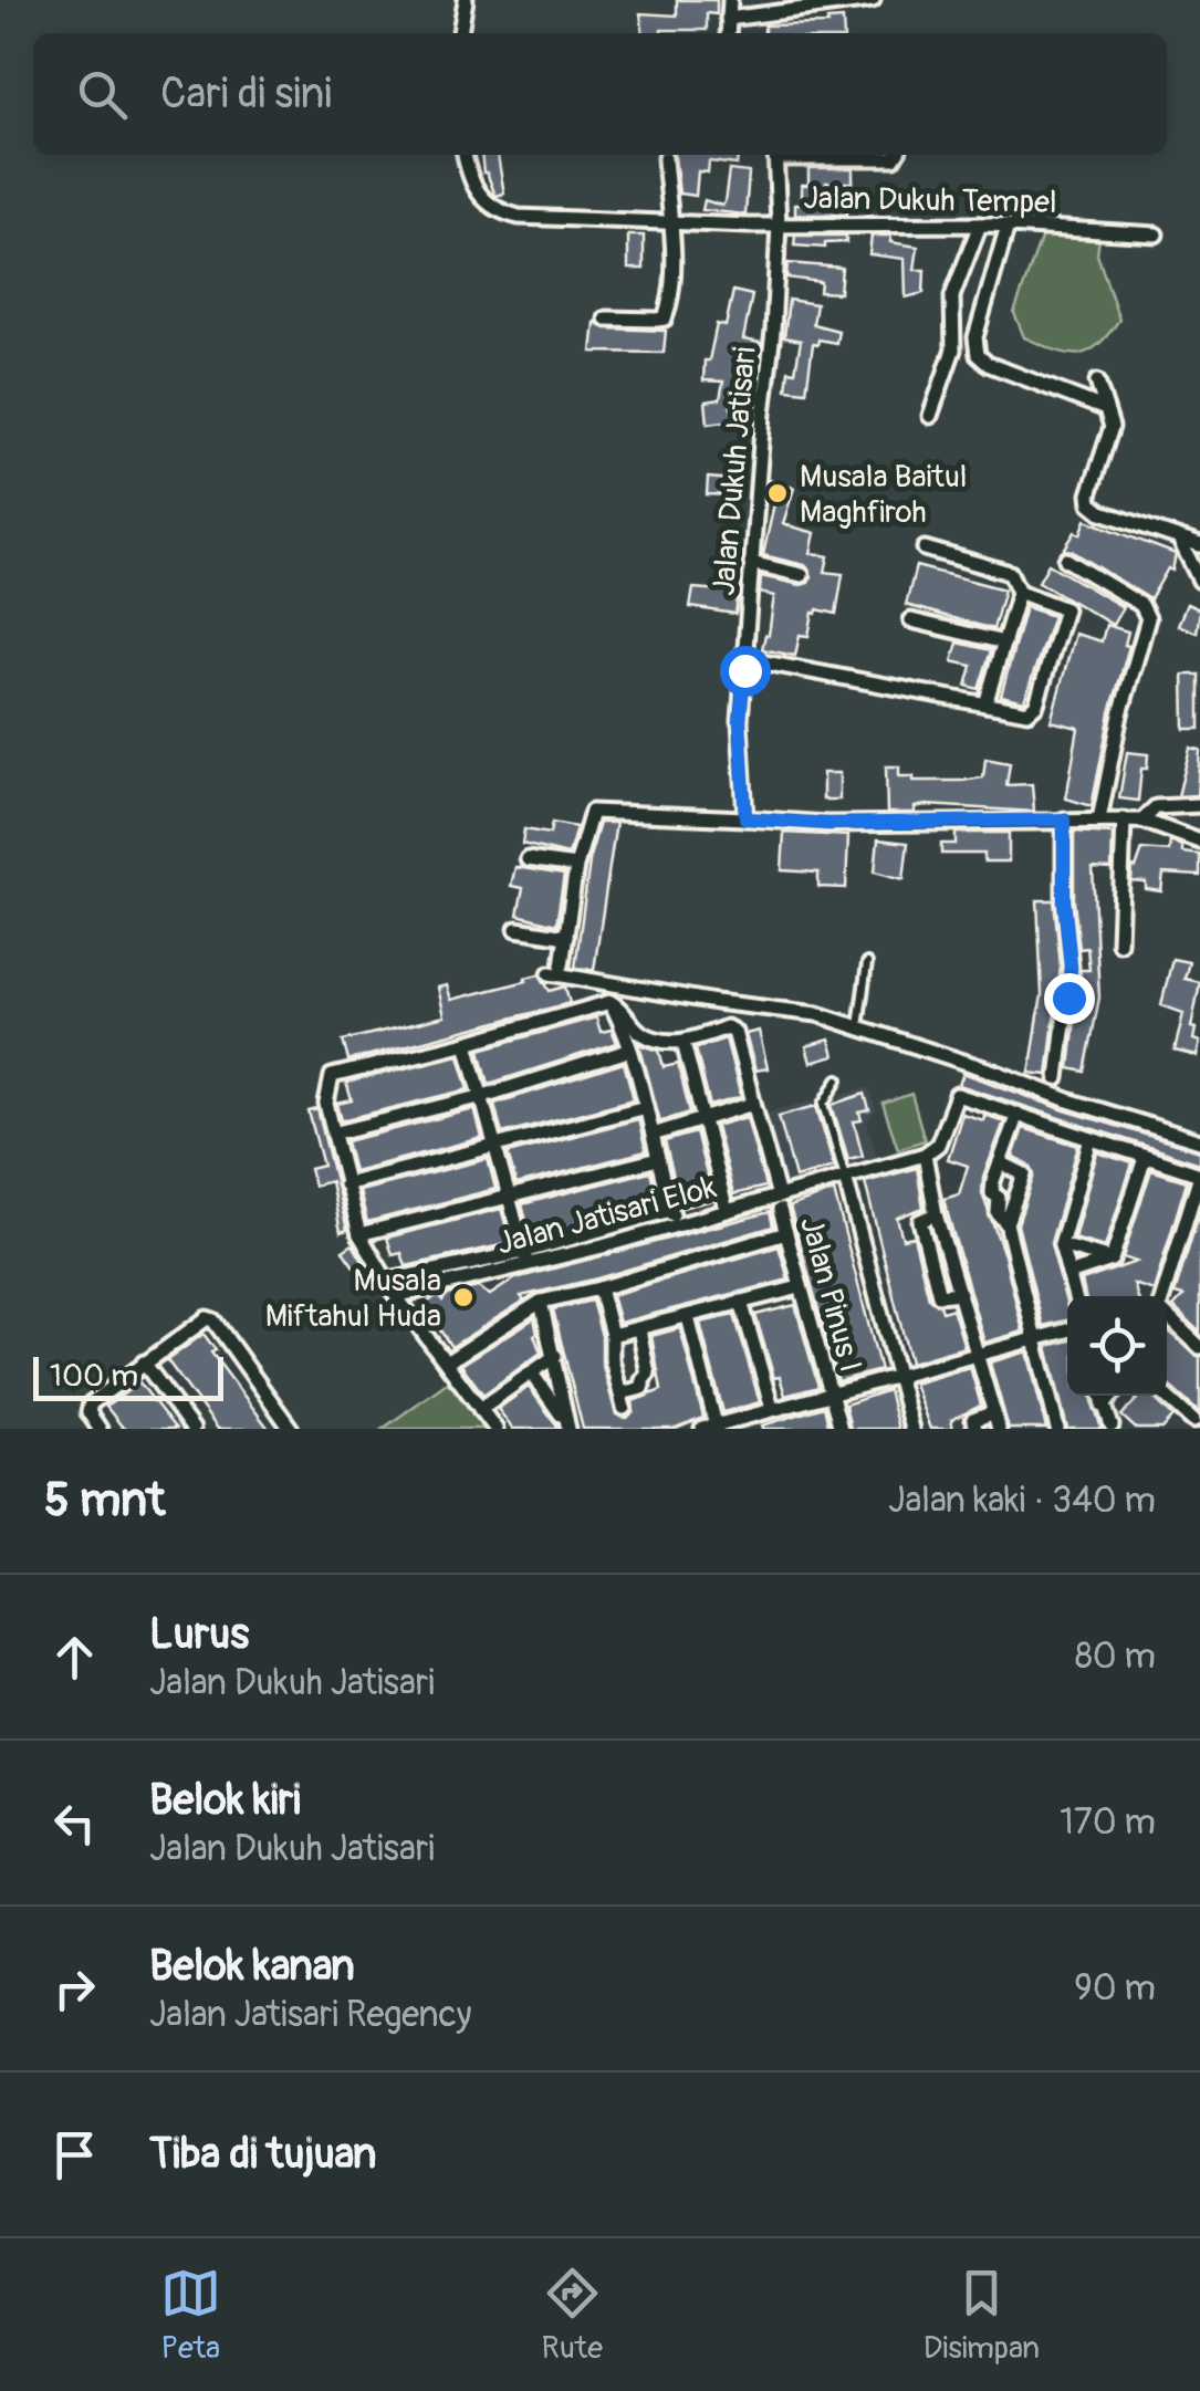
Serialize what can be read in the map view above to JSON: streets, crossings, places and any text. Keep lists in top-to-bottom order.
{
  "streets": {
    "street": [
      "Jalan Dukuh Tempel",
      "Jalan Dukuh Jatisari",
      "Jalan Jatisari Elok",
      "Jalan Pinus I"
    ]
  },
  "crossings": [
    ["Jalan Dukuh Tempel", "Jalan Dukuh Jatisari"],
    ["Jalan Jatisari Elok", "Jalan Pinus I"]
  ],
  "places": ["Musala Baitul Maghfiroh", "Musala Miftahul Huda"],
  "scale_bar": "100 m",
  "page": {
    "search": "Cari di sini",
    "scale": "100 m",
    "heading": ["5 mnt", "Jalan kaki · 340 m"],
    "list": [
      ["Lurus", "Jalan Dukuh Jatisari", "80 m"],
      ["Belok kiri", "Jalan Dukuh Jatisari", "170 m"],
      ["Belok kanan", "Jalan Jatisari Regency", "90 m"],
      "Tiba di tujuan"
    ],
    "nav": ["Peta", "Rute", "Disimpan"]
  }
}
